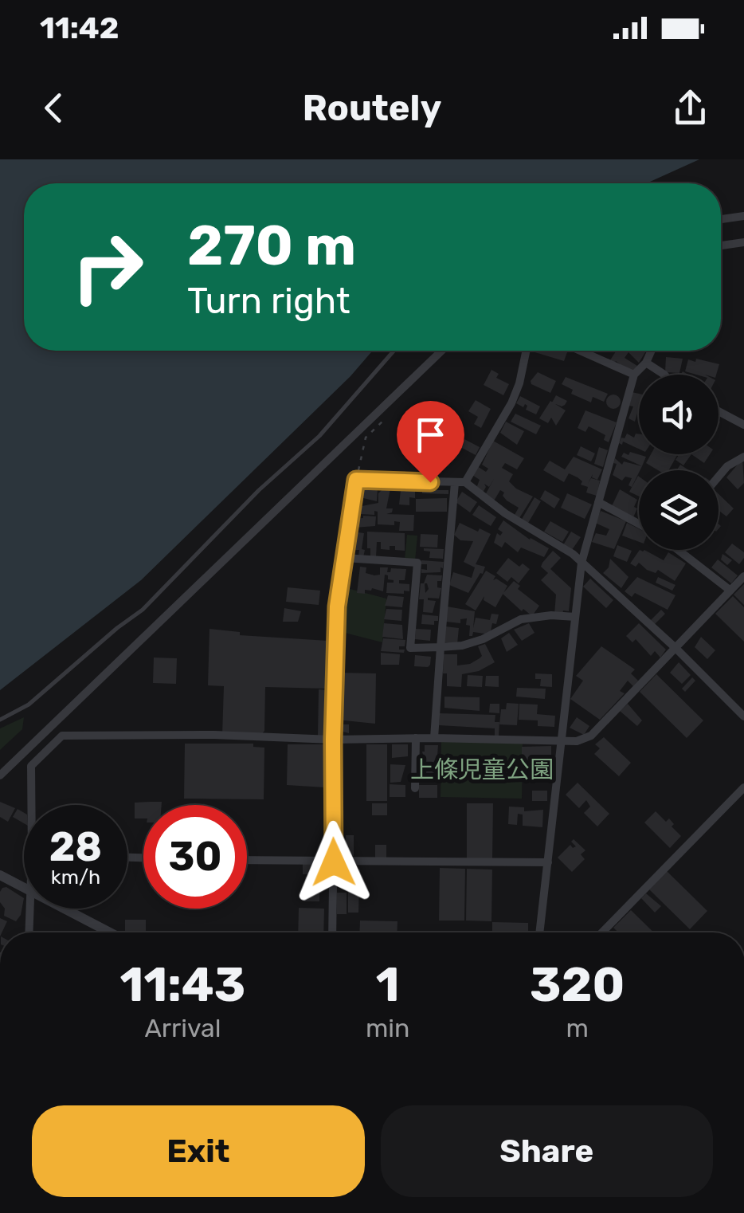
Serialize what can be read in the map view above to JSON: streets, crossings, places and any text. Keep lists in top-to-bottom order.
{
  "parks": ["上條児童公園"],
  "page": {
    "status": "11:42",
    "header": "Routely",
    "turn": ["270 m", "Turn right"],
    "speed": "28 km/h",
    "limit": "30",
    "eta": [
      "11:43",
      "Arrival",
      "1",
      "min",
      "320",
      "m"
    ],
    "buttons": ["Exit", "Share"]
  }
}
